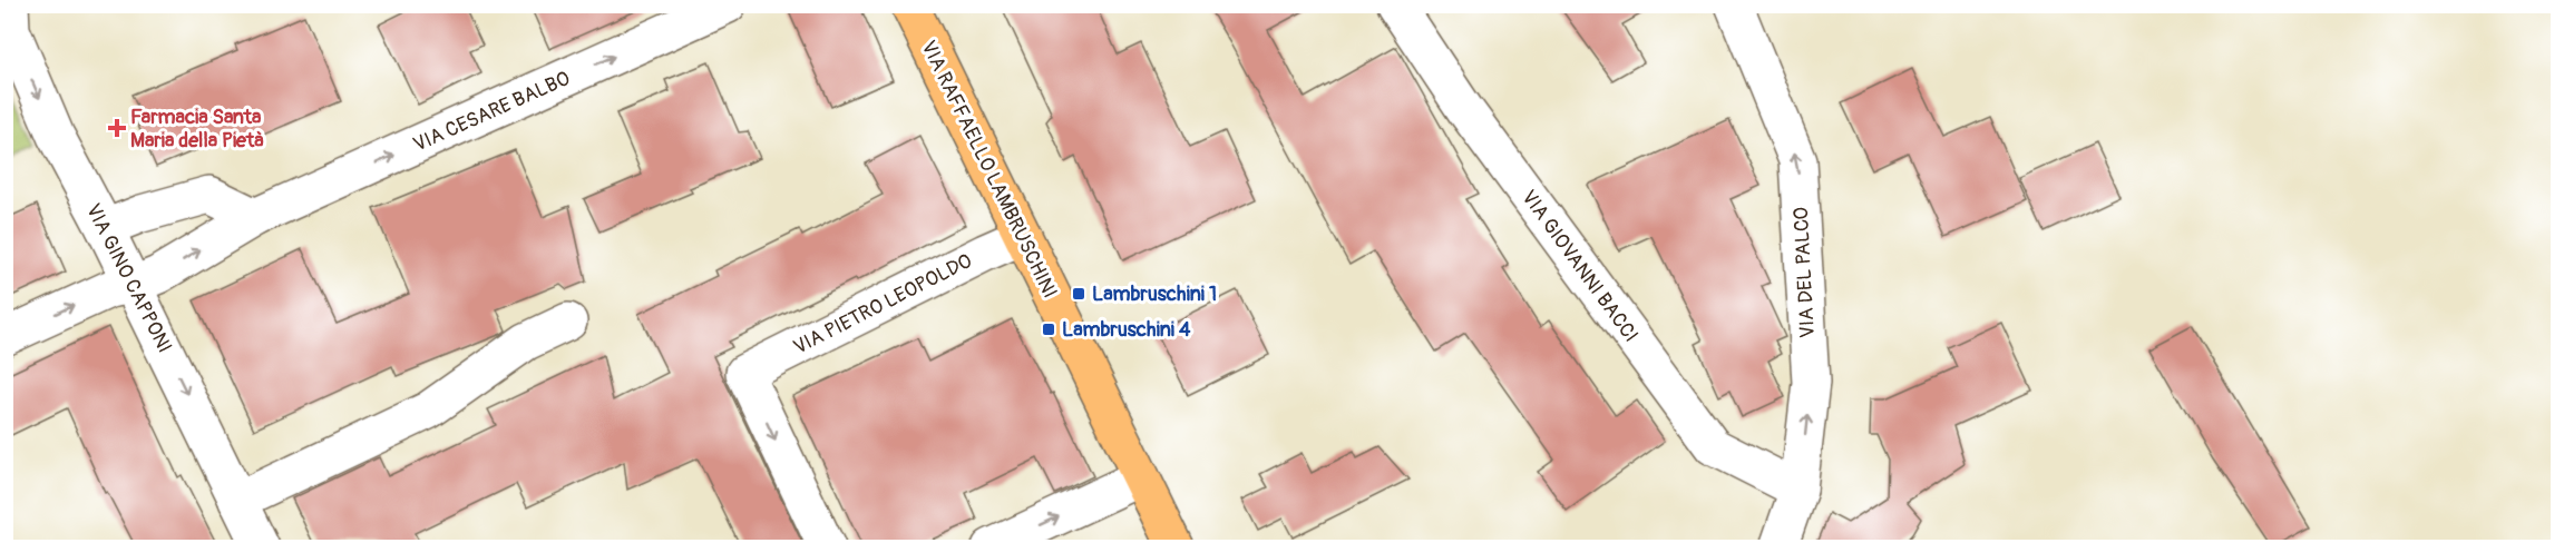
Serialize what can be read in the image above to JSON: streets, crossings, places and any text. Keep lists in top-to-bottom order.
{
  "streets": {
    "main road": ["VIA RAFFAELLO LAMBRUSCHINI"],
    "street": [
      "VIA CESARE BALBO",
      "VIA GIOVANNI BACCI",
      "VIA DEL PALCO",
      "VIA GINO CAPPONI",
      "VIA PIETRO LEOPOLDO"
    ]
  },
  "crossings": [
    ["VIA CESARE BALBO", "VIA GINO CAPPONI"],
    ["VIA RAFFAELLO LAMBRUSCHINI", "VIA PIETRO LEOPOLDO"],
    ["VIA GIOVANNI BACCI", "VIA DEL PALCO"]
  ],
  "one_way": ["VIA DEL PALCO", "VIA GINO CAPPONI"],
  "places": {
    "health": ["Farmacia Santa Maria della Pietà"],
    "transit": ["Lambruschini 1", "Lambruschini 4"]
  }
}
